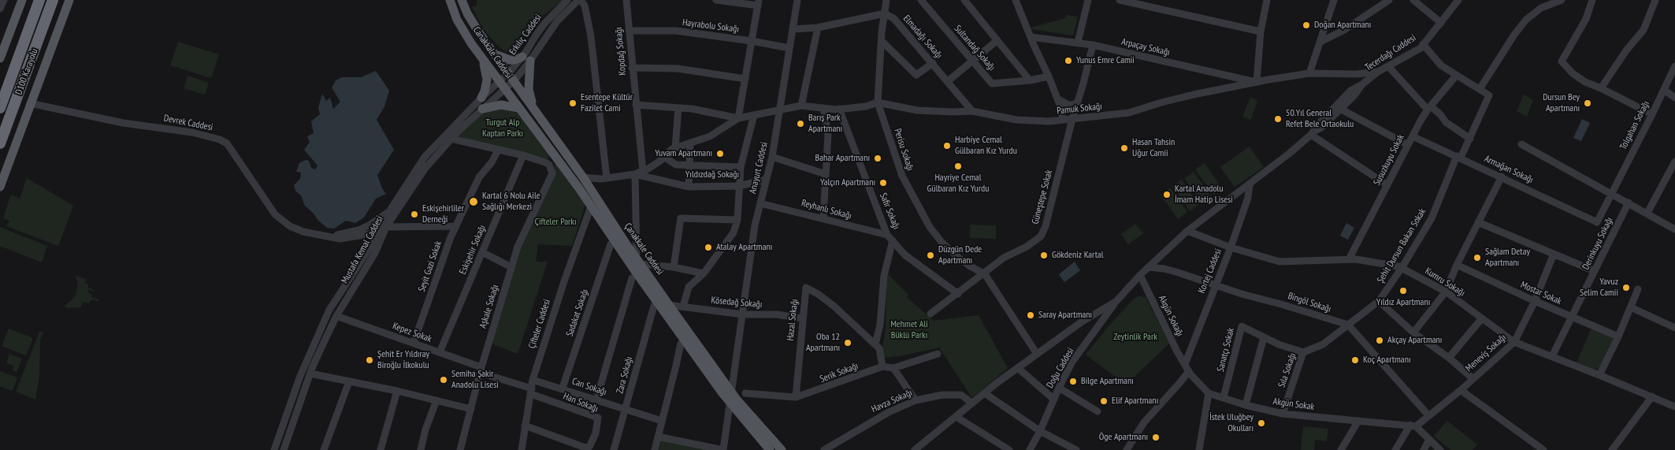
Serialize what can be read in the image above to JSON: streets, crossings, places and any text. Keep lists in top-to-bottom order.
{
  "streets": {
    "highway": ["D100 Karayolu"],
    "main road": ["Canakkale Caddesi", "Çanakkale Caddesi"],
    "street": [
      "Hayrabolu Sokağı",
      "Erkılıç Caddesi",
      "Elmadağı Sokağı",
      "Arpaçay Sokağı",
      "Sultandağ Sokağı",
      "Kopdağ Sokağı",
      "Tecerdağı Caddesi",
      "Pamuk Sokağı",
      "Devrek Caddesi",
      "Tolgahan Sokağı",
      "Perisu Sokağı",
      "Susuzkuyu Sokak",
      "Anayurt Caddesi",
      "Armağan Sokağı",
      "Yıldızdağ Sokağı",
      "Güneştepe Sokak",
      "Reyhanlı Sokağı",
      "Safir Sokağı",
      "Derinkuyu Sokağı",
      "Şehit Dursun Bakan Sokak",
      "Mustafa Kemal Caddesi",
      "Eskişehir Sokağı",
      "Seyit Gazi Sokak",
      "Kortej Caddesi",
      "Kumru Sokağı",
      "Mostar Sokak",
      "Kösedağ Sokağı",
      "Bingöl Sokağı",
      "Aşkale Sokağı",
      "Sadakat Sokağı",
      "Akgün Sokağı",
      "Hazal Sokağı",
      "Çifteler Caddesi",
      "Kepez Sokak",
      "Sanatçı Sokak",
      "Meneviş Sokağı",
      "Doğu Caddesi",
      "Sıla Sokağı",
      "Serik Sokağı",
      "Zara Sokağı",
      "Can Sokağı",
      "Havza Sokağı",
      "Han Sokağı",
      "Akgün Sokak"
    ]
  },
  "crossings": [
    ["Hayrabolu Sokağı", "Kopdağ Sokağı"],
    ["Hayrabolu Sokağı", "Anayurt Caddesi"],
    ["Elmadağı Sokağı", "Pamuk Sokağı"],
    ["Elmadağı Sokağı", "Perisu Sokağı"],
    ["Arpaçay Sokağı", "Pamuk Sokağı"],
    ["Arpaçay Sokağı", "Güneştepe Sokak"],
    ["Canakkale Caddesi", "Çanakkale Caddesi"],
    ["Canakkale Caddesi", "Mustafa Kemal Caddesi"],
    ["Tecerdağı Caddesi", "Pamuk Sokağı"],
    ["Pamuk Sokağı", "Perisu Sokağı"],
    ["Pamuk Sokağı", "Anayurt Caddesi"],
    ["Pamuk Sokağı", "Güneştepe Sokak"],
    ["Pamuk Sokağı", "Safir Sokağı"],
    ["Devrek Caddesi", "Mustafa Kemal Caddesi"],
    ["Tolgahan Sokağı", "Armağan Sokağı"],
    ["Perisu Sokağı", "Güneştepe Sokak"],
    ["Susuzkuyu Sokak", "Armağan Sokağı"],
    ["Susuzkuyu Sokak", "Kumru Sokağı"],
    ["Anayurt Caddesi", "Yıldızdağ Sokağı"],
    ["Anayurt Caddesi", "Reyhanlı Sokağı"],
    ["Anayurt Caddesi", "Çanakkale Caddesi"],
    ["Anayurt Caddesi", "Kösedağ Sokağı"],
    ["Armağan Sokağı", "Şehit Dursun Bakan Sokak"],
    ["Güneştepe Sokak", "Safir Sokağı"],
    ["Reyhanlı Sokağı", "Safir Sokağı"],
    ["Derinkuyu Sokağı", "Kumru Sokağı"],
    ["Derinkuyu Sokağı", "Mostar Sokak"],
    ["Şehit Dursun Bakan Sokak", "Kumru Sokağı"],
    ["Şehit Dursun Bakan Sokak", "Sıla Sokağı"],
    ["Çanakkale Caddesi", "Kösedağ Sokağı"],
    ["Çanakkale Caddesi", "Çifteler Caddesi"],
    ["Mustafa Kemal Caddesi", "Kepez Sokak"],
    ["Eskişehir Sokağı", "Kepez Sokak"],
    ["Seyit Gazi Sokak", "Kepez Sokak"],
    ["Kortej Caddesi", "Kumru Sokağı"],
    ["Kortej Caddesi", "Bingöl Sokağı"],
    ["Kortej Caddesi", "Akgün Sokağı"],
    ["Kumru Sokağı", "Meneviş Sokağı"],
    ["Mostar Sokak", "Meneviş Sokağı"],
    ["Kösedağ Sokağı", "Hazal Sokağı"],
    ["Bingöl Sokağı", "Sıla Sokağı"],
    ["Aşkale Sokağı", "Kepez Sokak"],
    ["Sadakat Sokağı", "Can Sokağı"],
    ["Hazal Sokağı", "Serik Sokağı"],
    ["Çifteler Caddesi", "Kepez Sokak"],
    ["Çifteler Caddesi", "Can Sokağı"],
    ["Çifteler Caddesi", "Han Sokağı"],
    ["Kepez Sokak", "Han Sokağı"],
    ["Sanatçı Sokak", "Sıla Sokağı"],
    ["Sanatçı Sokak", "Akgün Sokak"],
    ["Meneviş Sokağı", "Akgün Sokak"],
    ["Sıla Sokağı", "Akgün Sokak"],
    ["Zara Sokağı", "Can Sokağı"]
  ],
  "parks": [
    "Turgut Alp Kaptan Parkı",
    "Çifteler Parkı",
    "Mehmet Ali Büklü Parkı",
    "Zeytinlik Park"
  ],
  "places": [
    "Doğan Apartmanı",
    "Yunus Emre Camii",
    "Esentepe Kültür Fazilet Cami",
    "Dursun Bey Apartmanı",
    "50.Yıl General Refet Bele Ortaokulu",
    "Barış Park Apartmanı",
    "Harbiye Cemal Gülbaran Kız Yurdu",
    "Hasan Tahsin Uğur Camii",
    "Yuvam Apartmanı",
    "Bahar Apartmanı",
    "Hayriye Cemal Gülbaran Kız Yurdu",
    "Yalçın Apartmanı",
    "Kartal Anadolu İmam Hatip Lisesi",
    "Kartal 6 Nolu Aile Sağlığı Merkezi",
    "Eskişehirliler Derneği",
    "Atalay Apartmanı",
    "Düzgün Dede Apartmanı",
    "Gökdeniz Kartal",
    "Sağlam Detay Apartmanı",
    "Yavuz Selim Camii",
    "Yıldız Apartmanı",
    "Saray Apartmanı",
    "Akçay Apartmanı",
    "Oba 12 Apartmanı",
    "Şehit Er Yıldıray Biroğlu İlkokulu",
    "Koç Apartmanı",
    "Semiha Şakir Anadolu Lisesi",
    "Bilge Apartmanı",
    "Elif Apartmanı",
    "İstek Uluğbey Okulları",
    "Öge Apartmanı"
  ]
}
